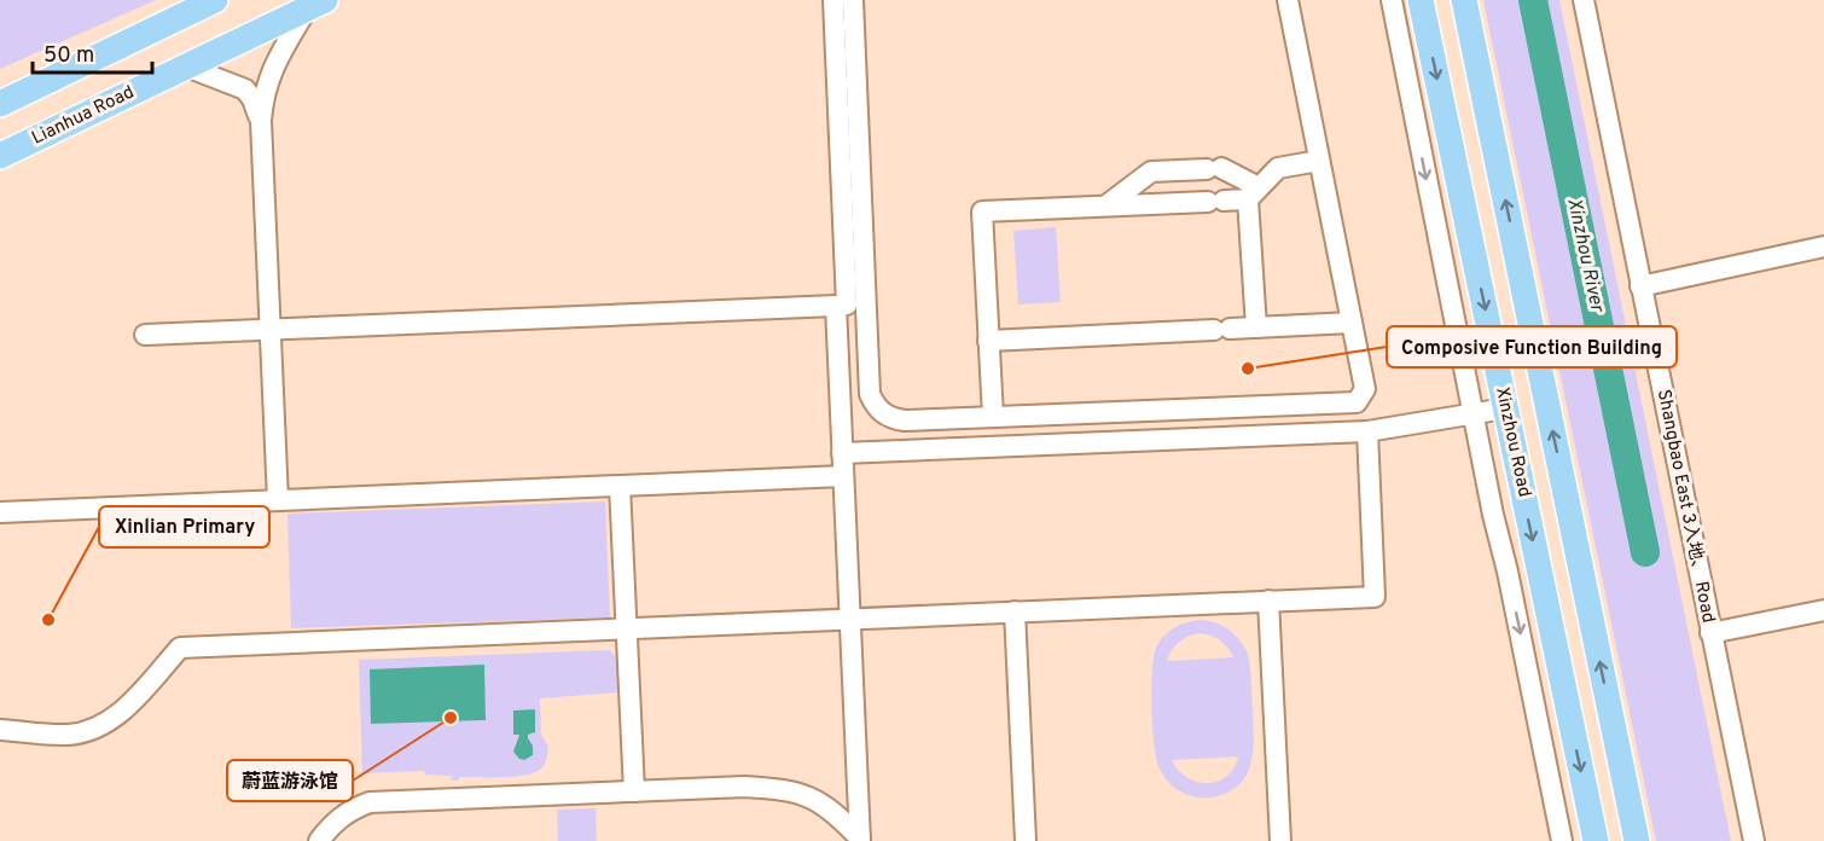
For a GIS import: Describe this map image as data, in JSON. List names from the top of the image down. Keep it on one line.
{"streets":{"main road":["Lianhua Road","Xinzhou Road"],"street":["Shangbao East 3入地、 Road"]},"water":["Xinzhou River"],"places":["Composive Function Building","Xinlian Primary","蔚蓝游泳馆"],"scale_bar":"50 m"}
